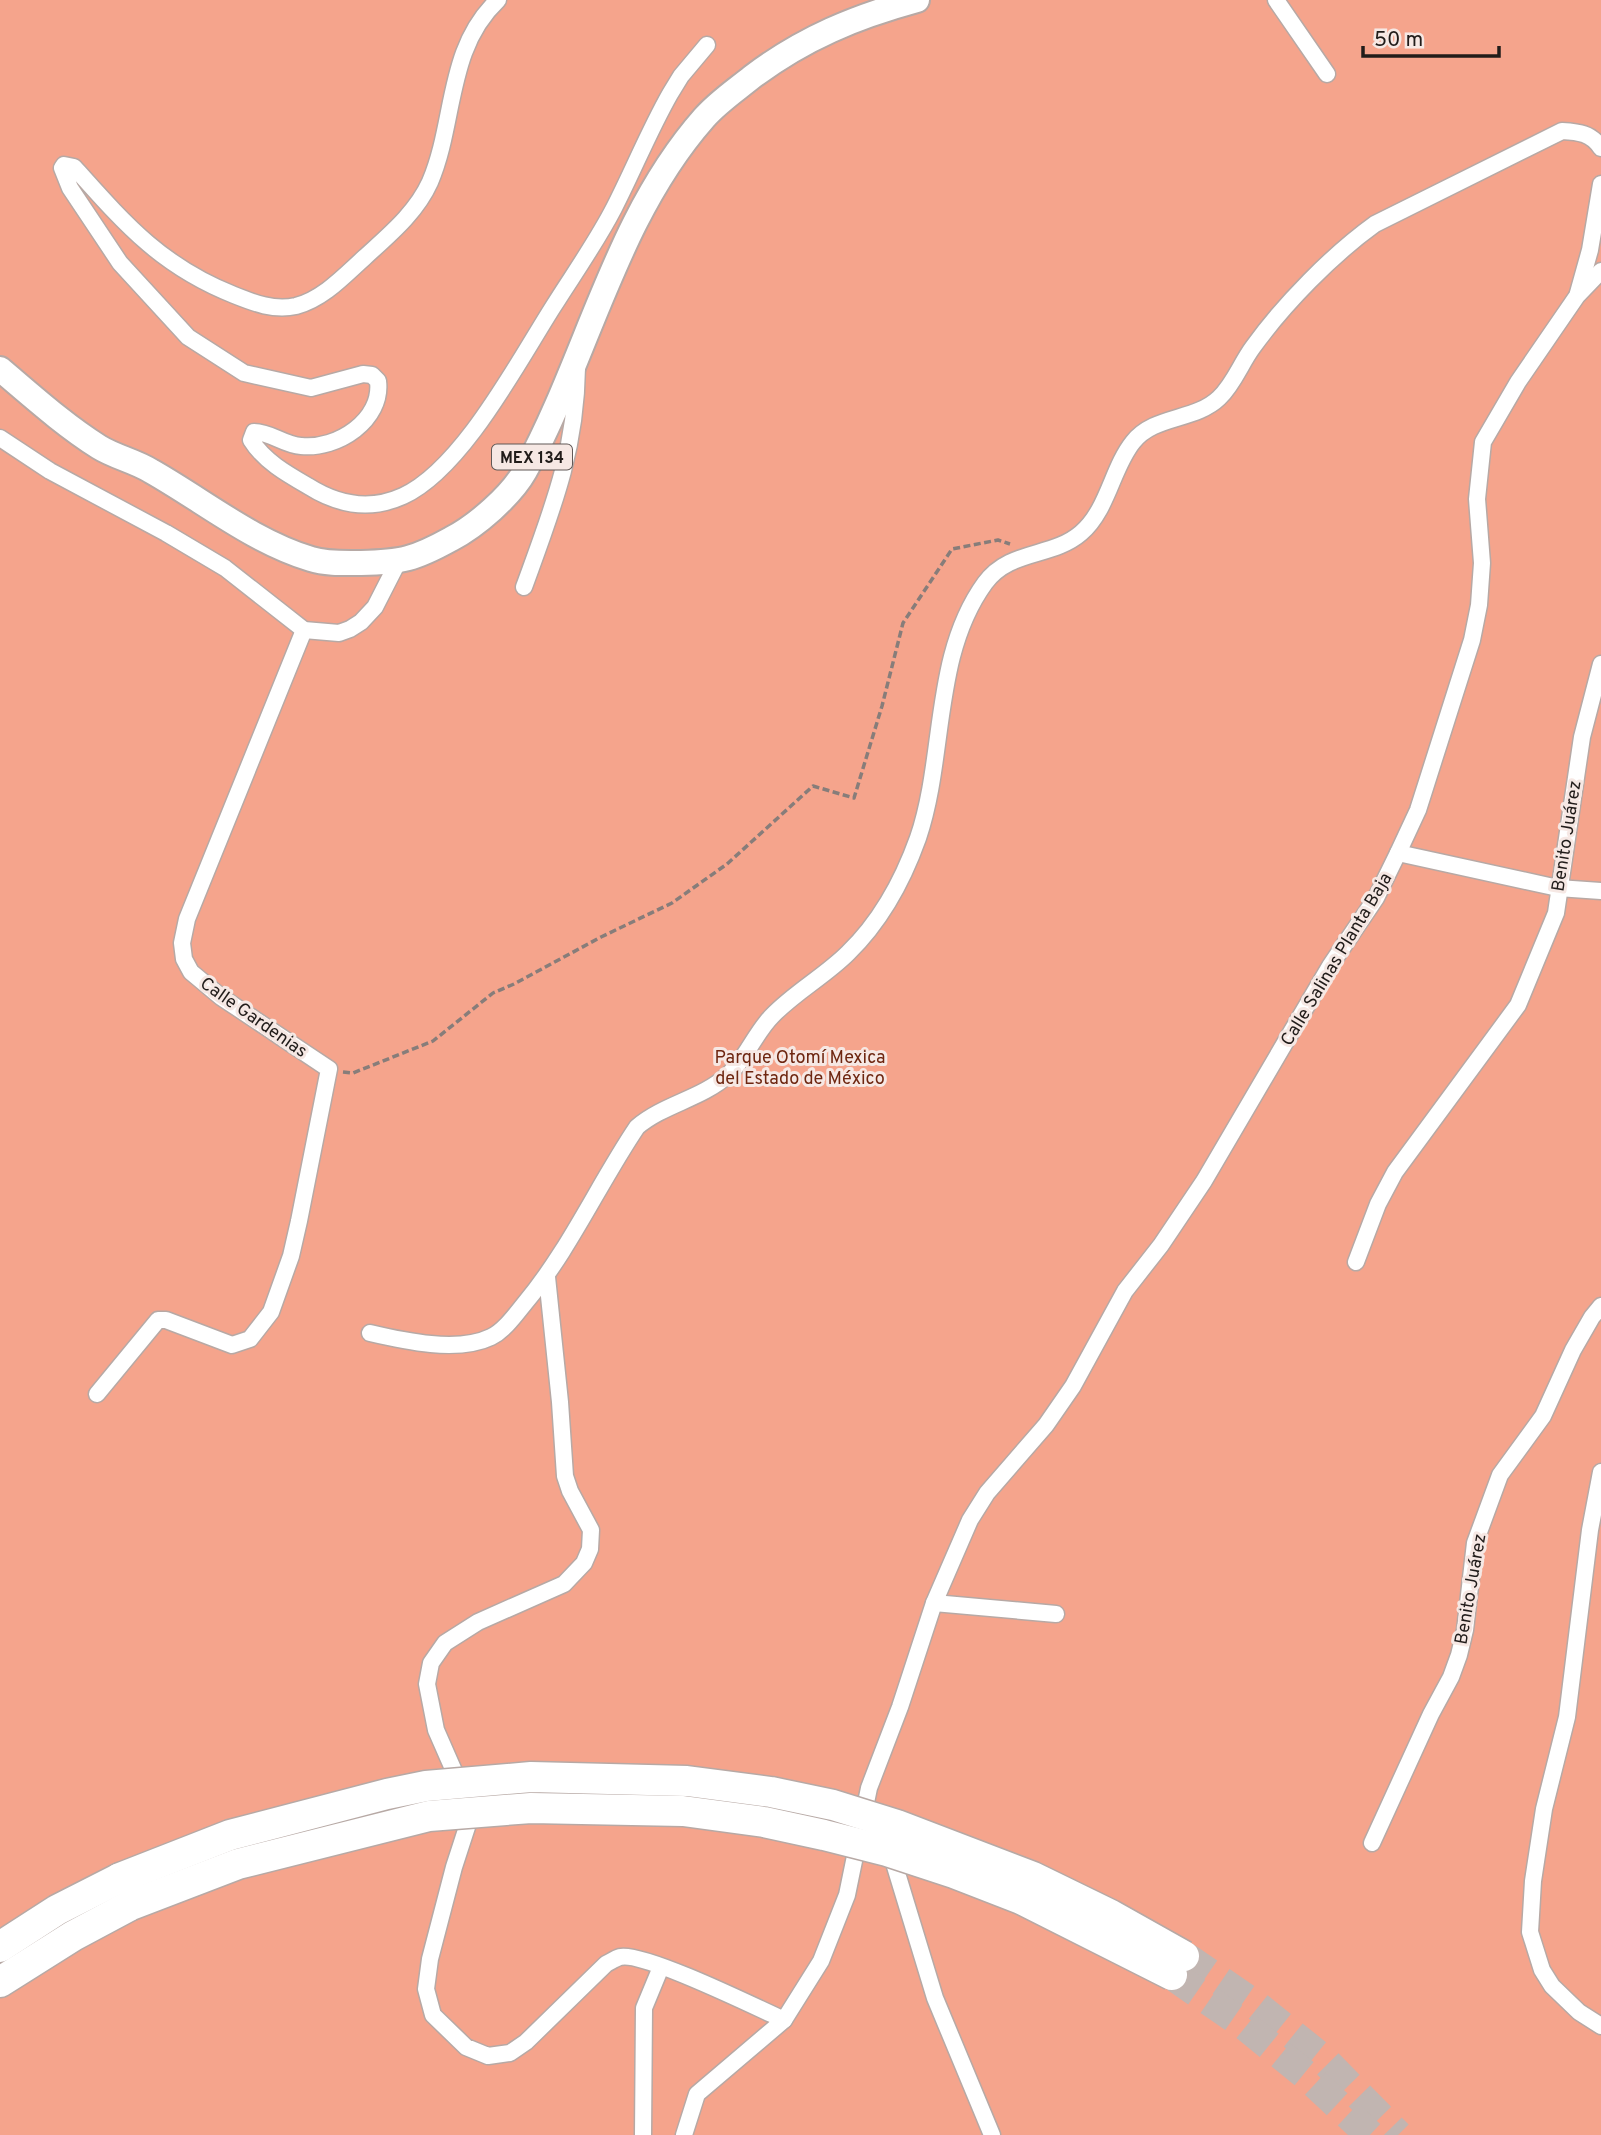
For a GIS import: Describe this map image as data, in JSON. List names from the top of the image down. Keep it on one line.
{"streets":{"main road":["MEX 134"],"street":["Benito Juárez","Calle Salinas Planta Baja","Calle Gardenias"]},"parks":["Parque Otomí Mexica del Estado de México"],"scale_bar":"50 m"}
